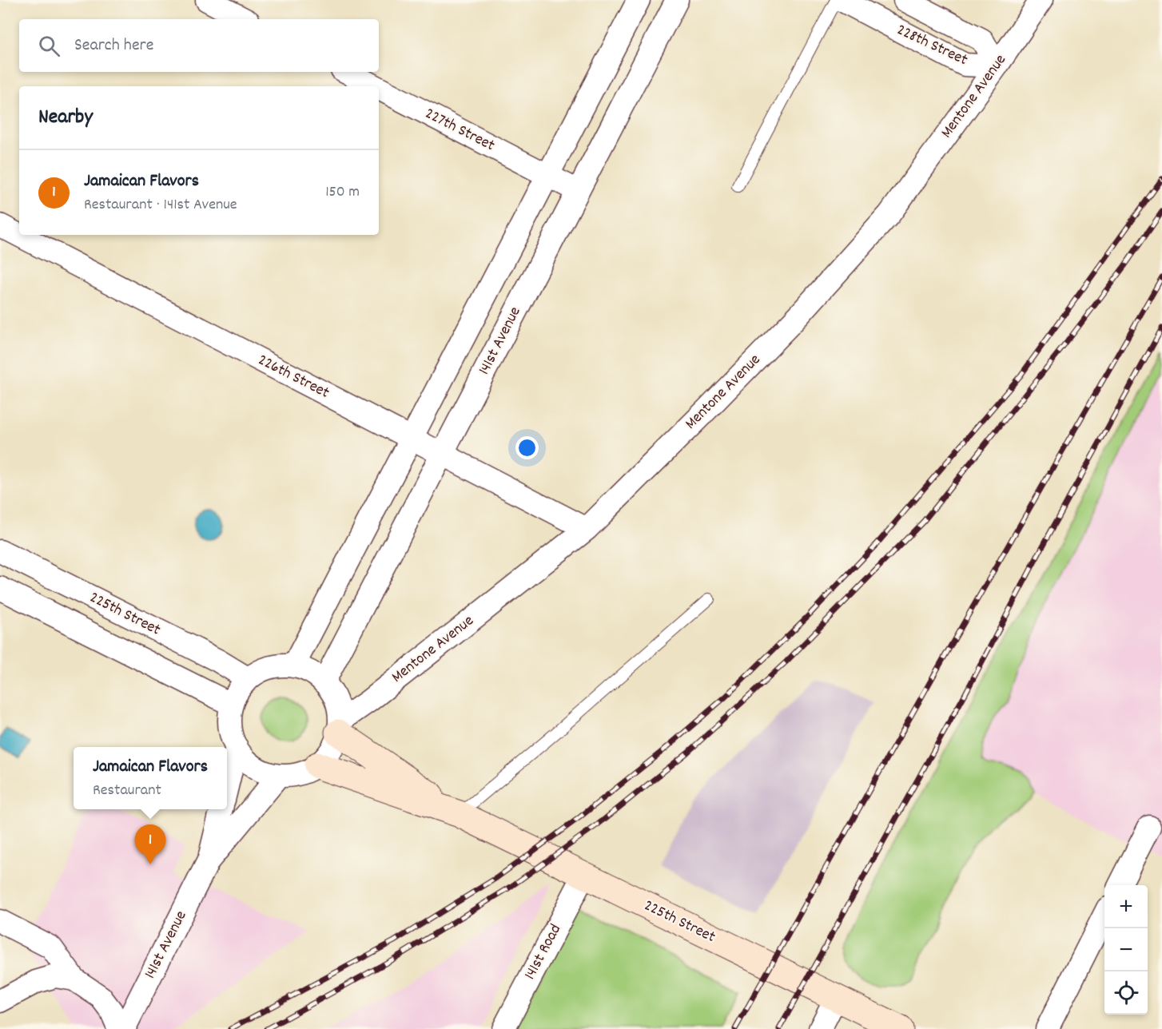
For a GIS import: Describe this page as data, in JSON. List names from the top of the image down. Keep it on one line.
{"streets":{"street":["228th Street","Mentone Avenue","227th Street","141st Avenue","226th Street","225th Street","141st Road"]},"crossings":[["228th Street","Mentone Avenue"],["Mentone Avenue","141st Avenue"],["Mentone Avenue","226th Street"],["Mentone Avenue","225th Street"],["227th Street","141st Avenue"],["141st Avenue","226th Street"],["141st Avenue","225th Street"],["225th Street","141st Road"]],"page":{"search":"Search here","heading":"Nearby","list":[{"mark":"1","name":"Jamaican Flavors","note":"Restaurant · 141st Avenue","value":"150 m"}],"popup":["Jamaican Flavors","Restaurant"],"pins":"1","map_buttons":["+","−"]}}
